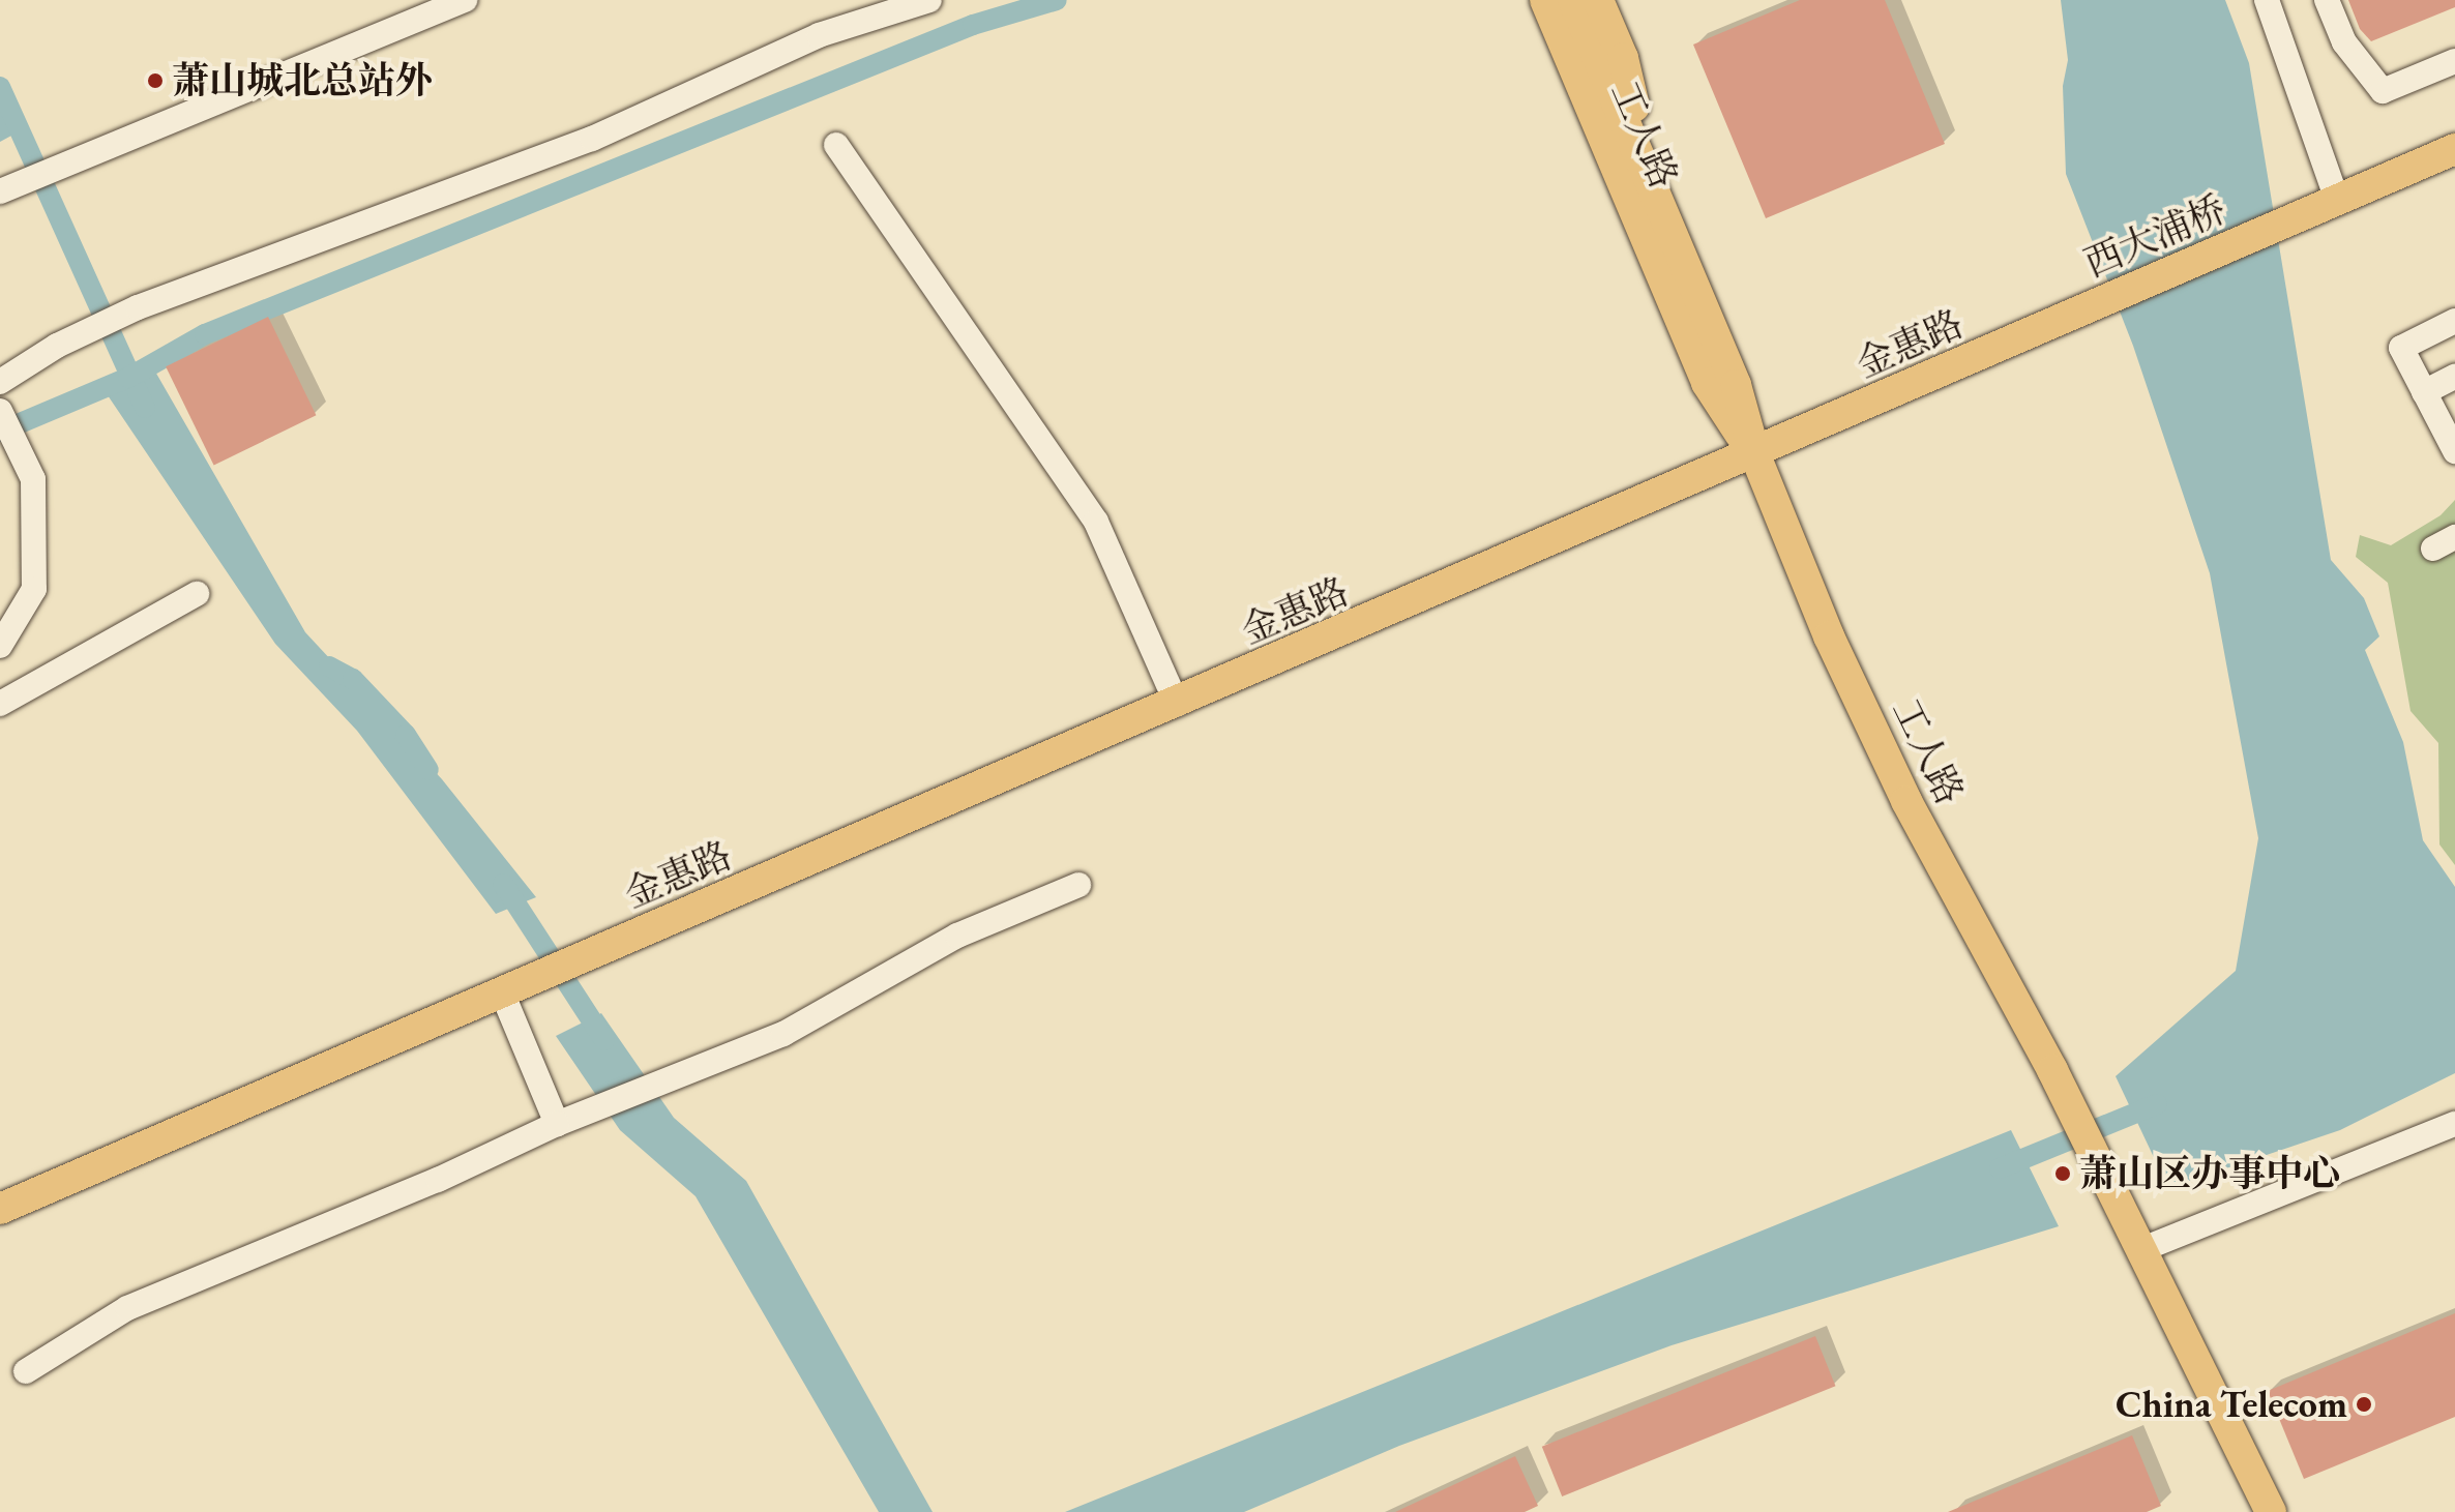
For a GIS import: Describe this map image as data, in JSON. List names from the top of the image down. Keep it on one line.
{"streets":{"main road":["工人路","西大浦桥","金惠路"]},"crossings":[["工人路","金惠路"],["西大浦桥","金惠路"]],"places":["萧山城北总站外","萧山区办事中心","China Telecom"]}
